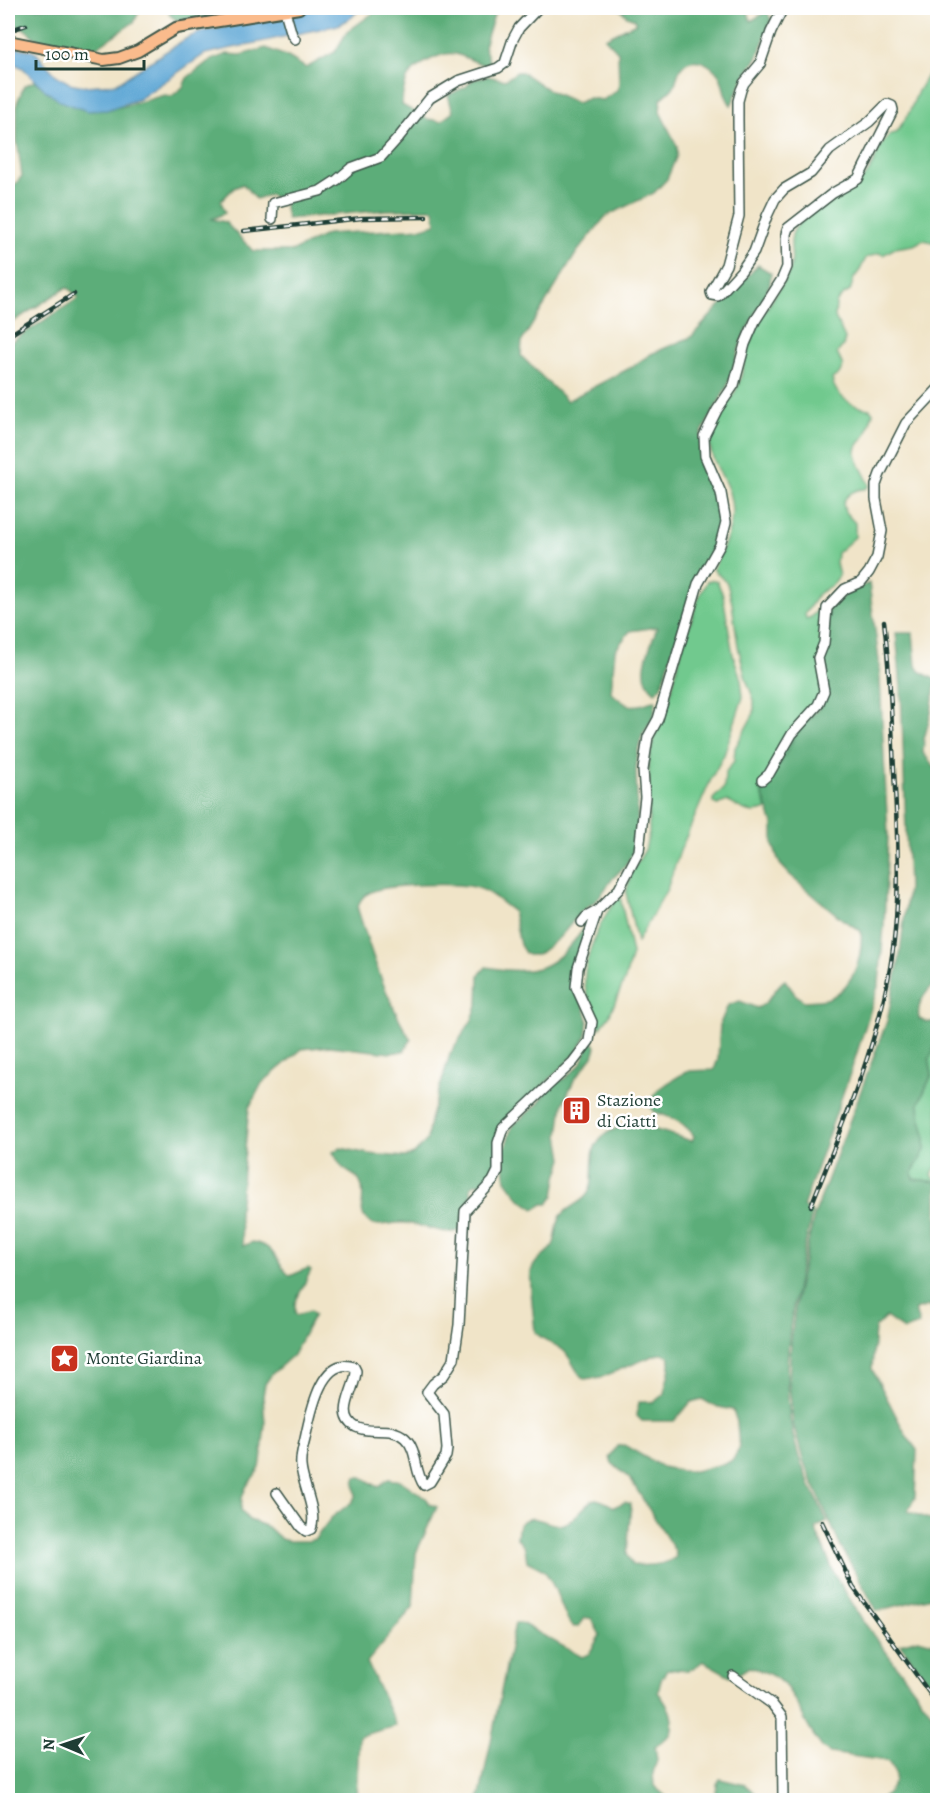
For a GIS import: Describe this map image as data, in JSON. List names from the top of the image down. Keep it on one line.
{"places":{"building":["Stazione di Ciatti"],"place":["Monte Giardina"]},"scale_bar":"100 m","north":"left"}
